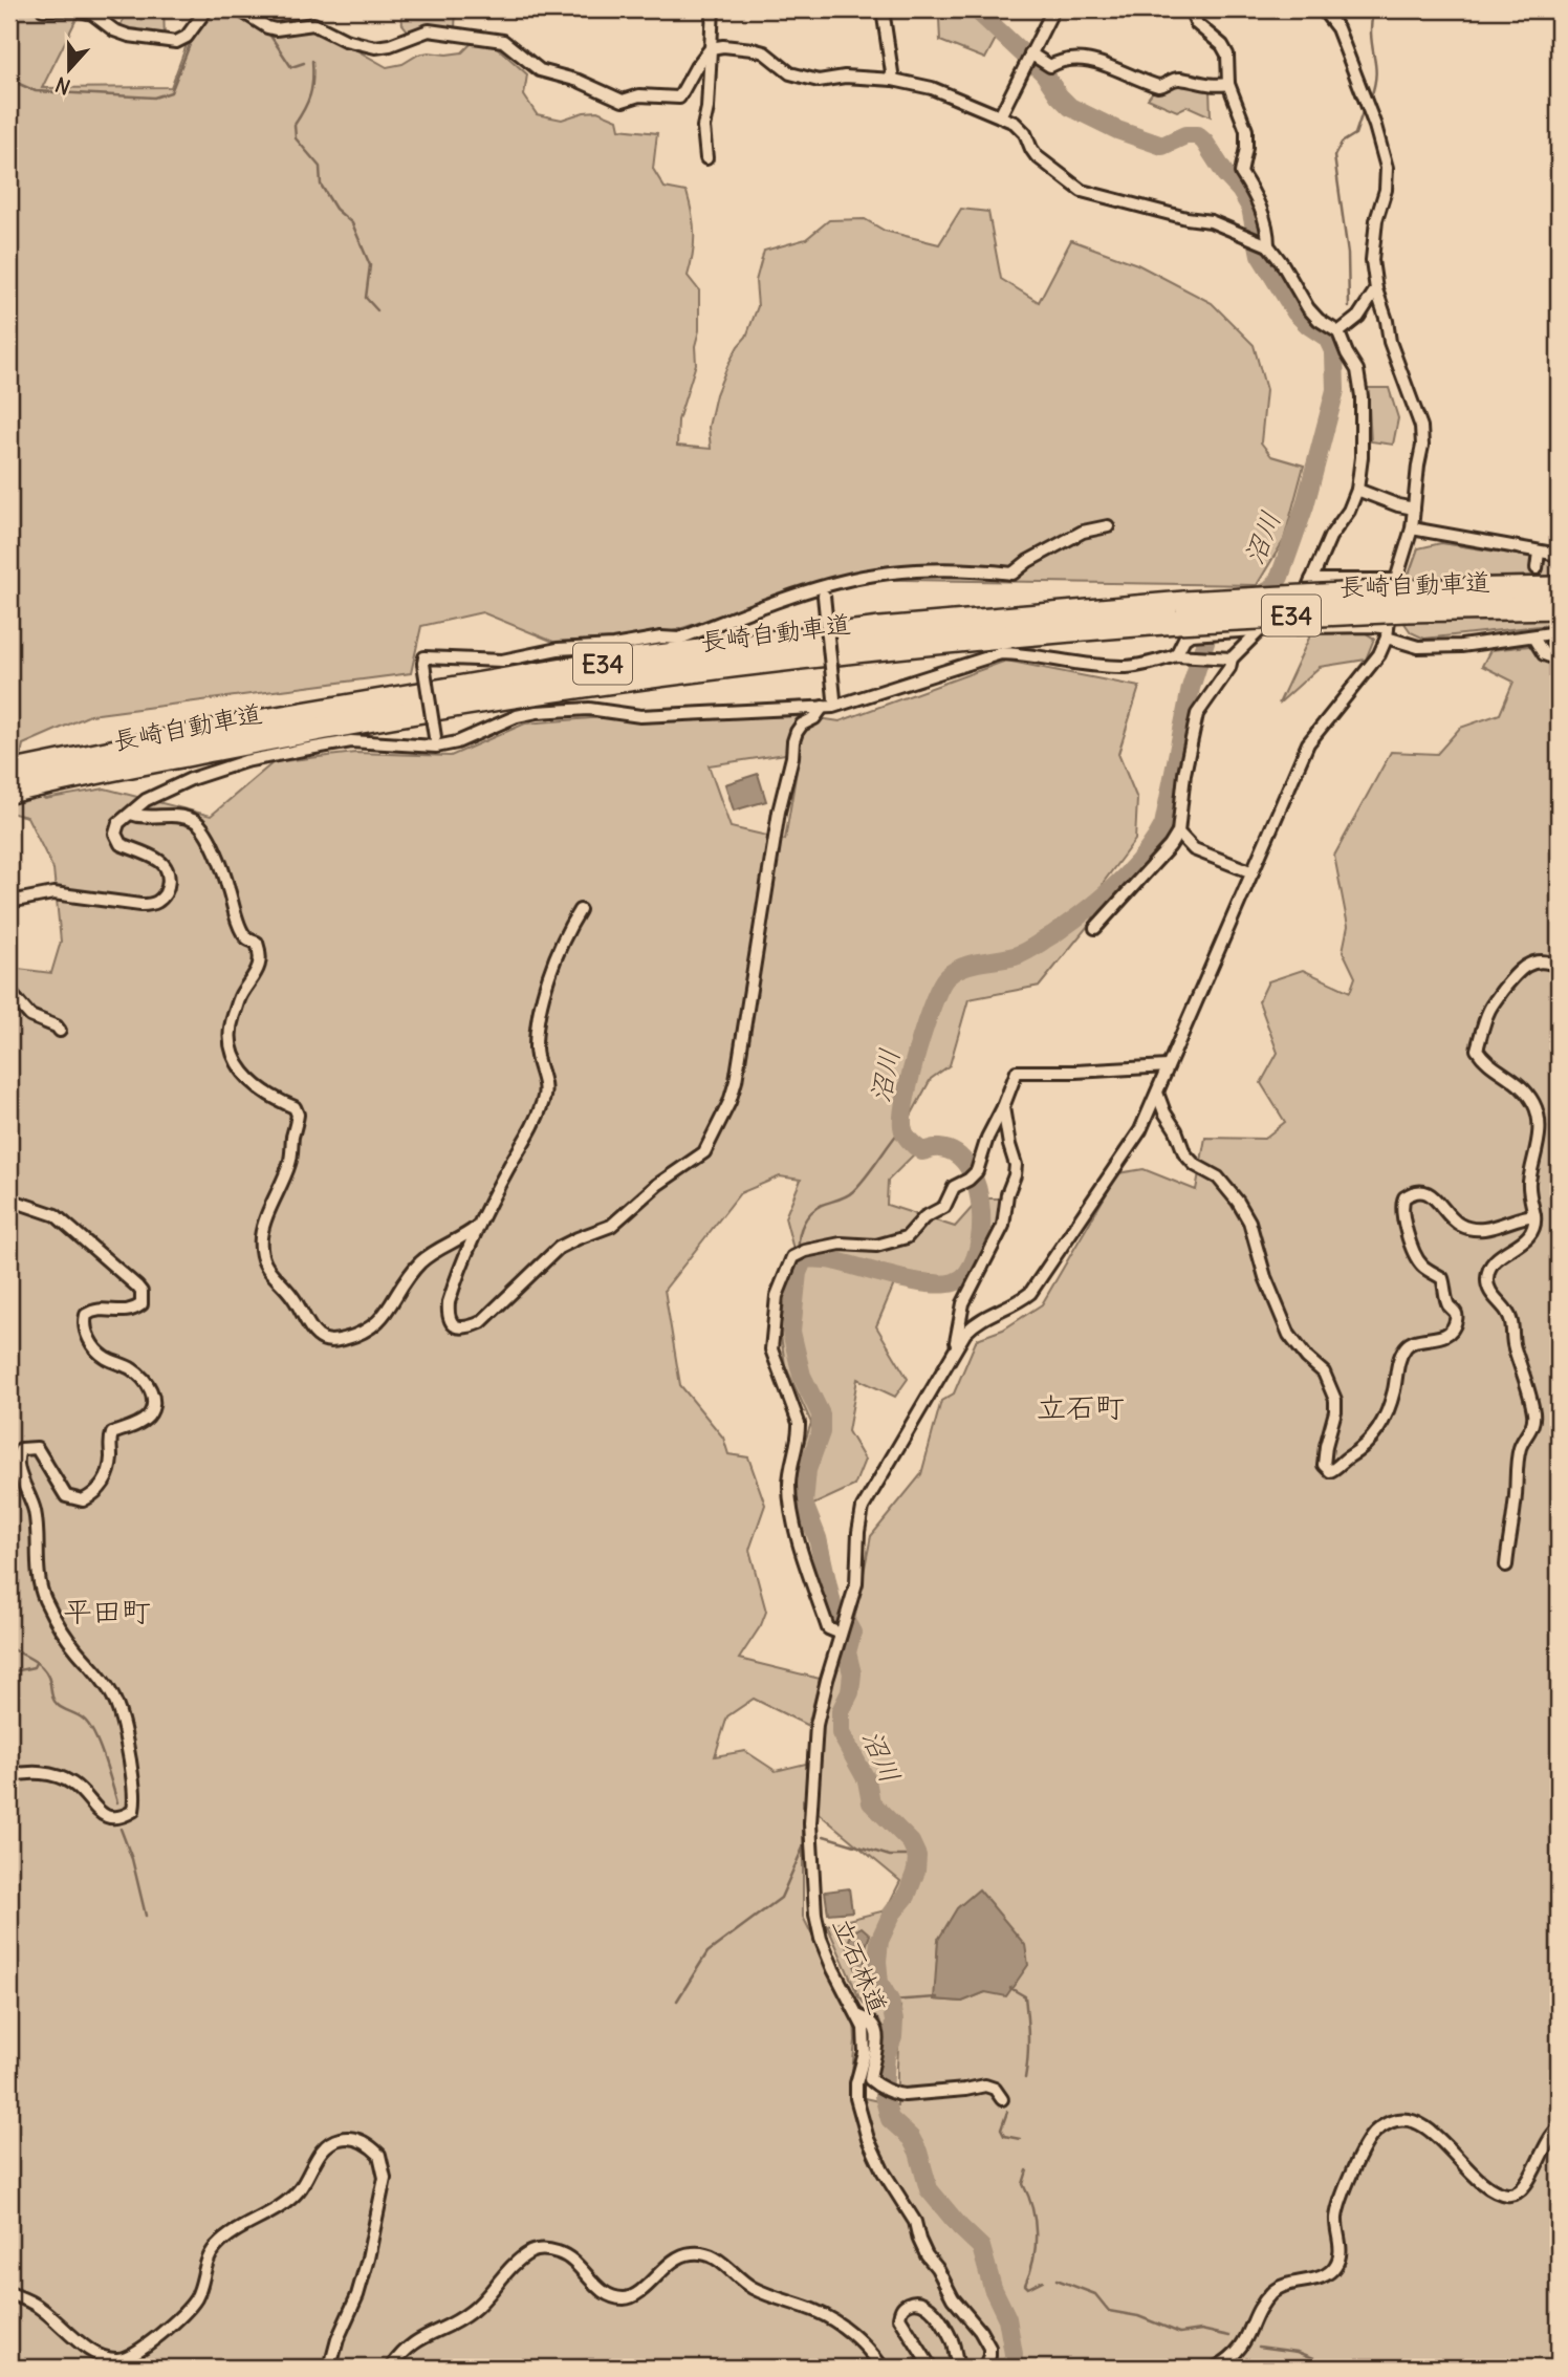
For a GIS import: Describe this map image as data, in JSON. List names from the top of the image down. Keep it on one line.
{"streets":{"highway":["長崎自動車道","E34"],"street":["立石林道"]},"districts":["立石町","平田町"],"water":["沼川"],"north":"bottom"}
